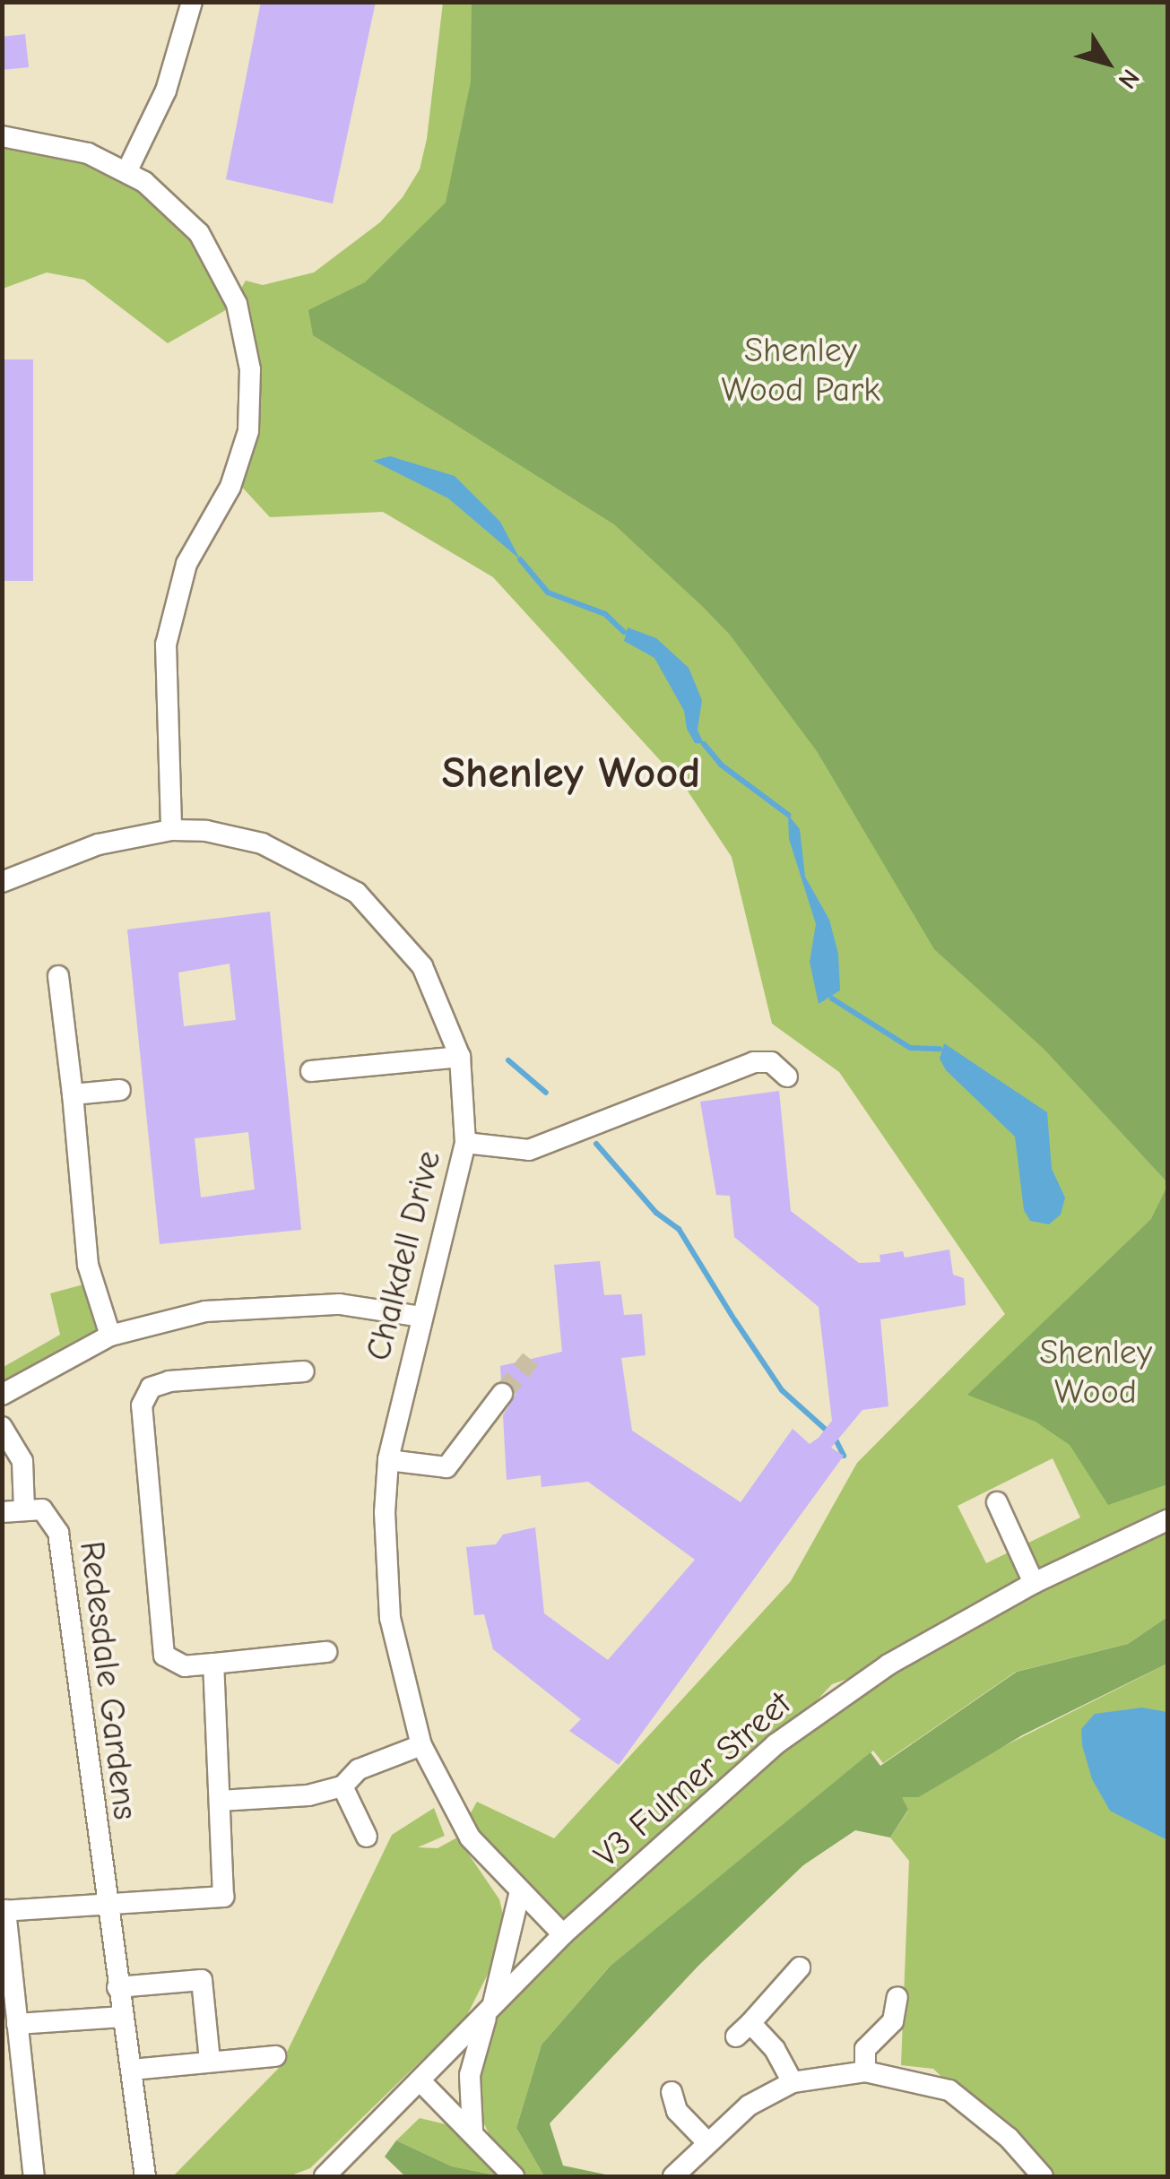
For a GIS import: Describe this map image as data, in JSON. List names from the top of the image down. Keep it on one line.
{"streets":{"street":["Chalkdell Drive","Redesdale Gardens","V3 Fulmer Street"]},"crossings":[["Chalkdell Drive","V3 Fulmer Street"]],"districts":["Shenley Wood"],"parks":["Shenley Wood Park","Shenley Wood"],"north":"bottom right"}
